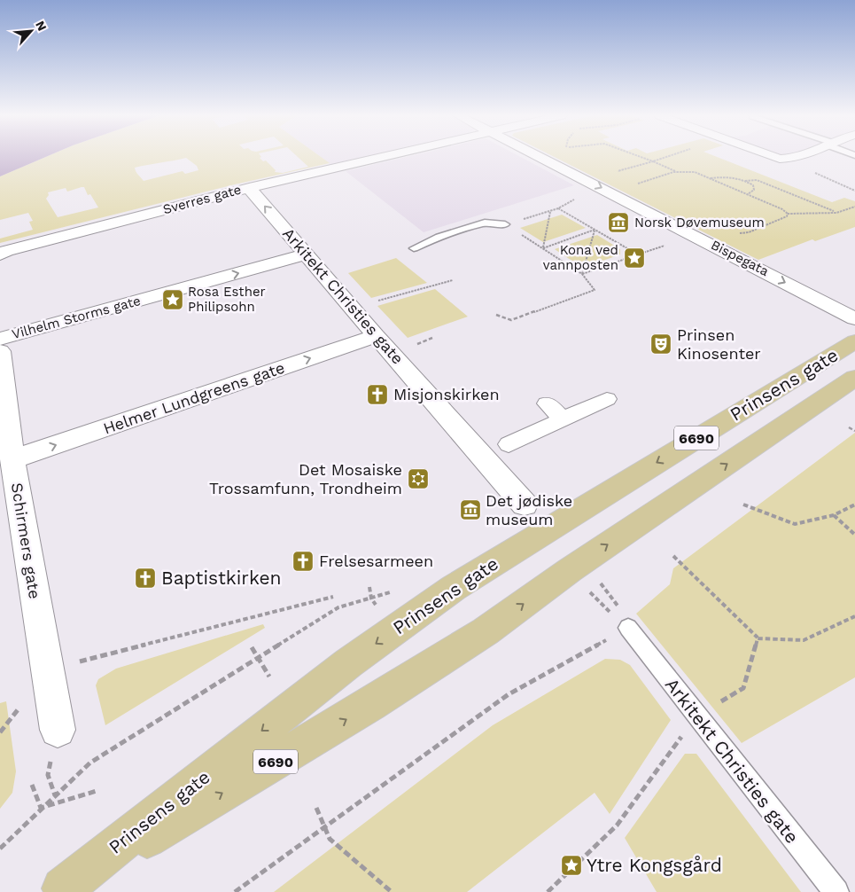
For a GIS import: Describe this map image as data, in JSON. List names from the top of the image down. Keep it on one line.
{"streets":{"main road":["Prinsens gate","6690"],"street":["Sverres gate","Bispegata","Arkitekt Christies gate","Vilhelm Storms gate","Helmer Lundgreens gate","Schirmers gate"]},"crossings":[["Sverres gate","Arkitekt Christies gate"],["Arkitekt Christies gate","Vilhelm Storms gate"],["Arkitekt Christies gate","Helmer Lundgreens gate"],["Helmer Lundgreens gate","Schirmers gate"]],"one_way":["Bispegata","Vilhelm Storms gate","Helmer Lundgreens gate"],"places":{"museum":["Norsk Døvemuseum","Det jødiske museum"],"place":["Kona ved vannposten","Rosa Esther Philipsohn","Ytre Kongsgård"],"theatre":["Prinsen Kinosenter"],"church":["Misjonskirken","Frelsesarmeen","Baptistkirken"],"synagogue":["Det Mosaiske Trossamfunn, Trondheim"]},"north":"top right"}
